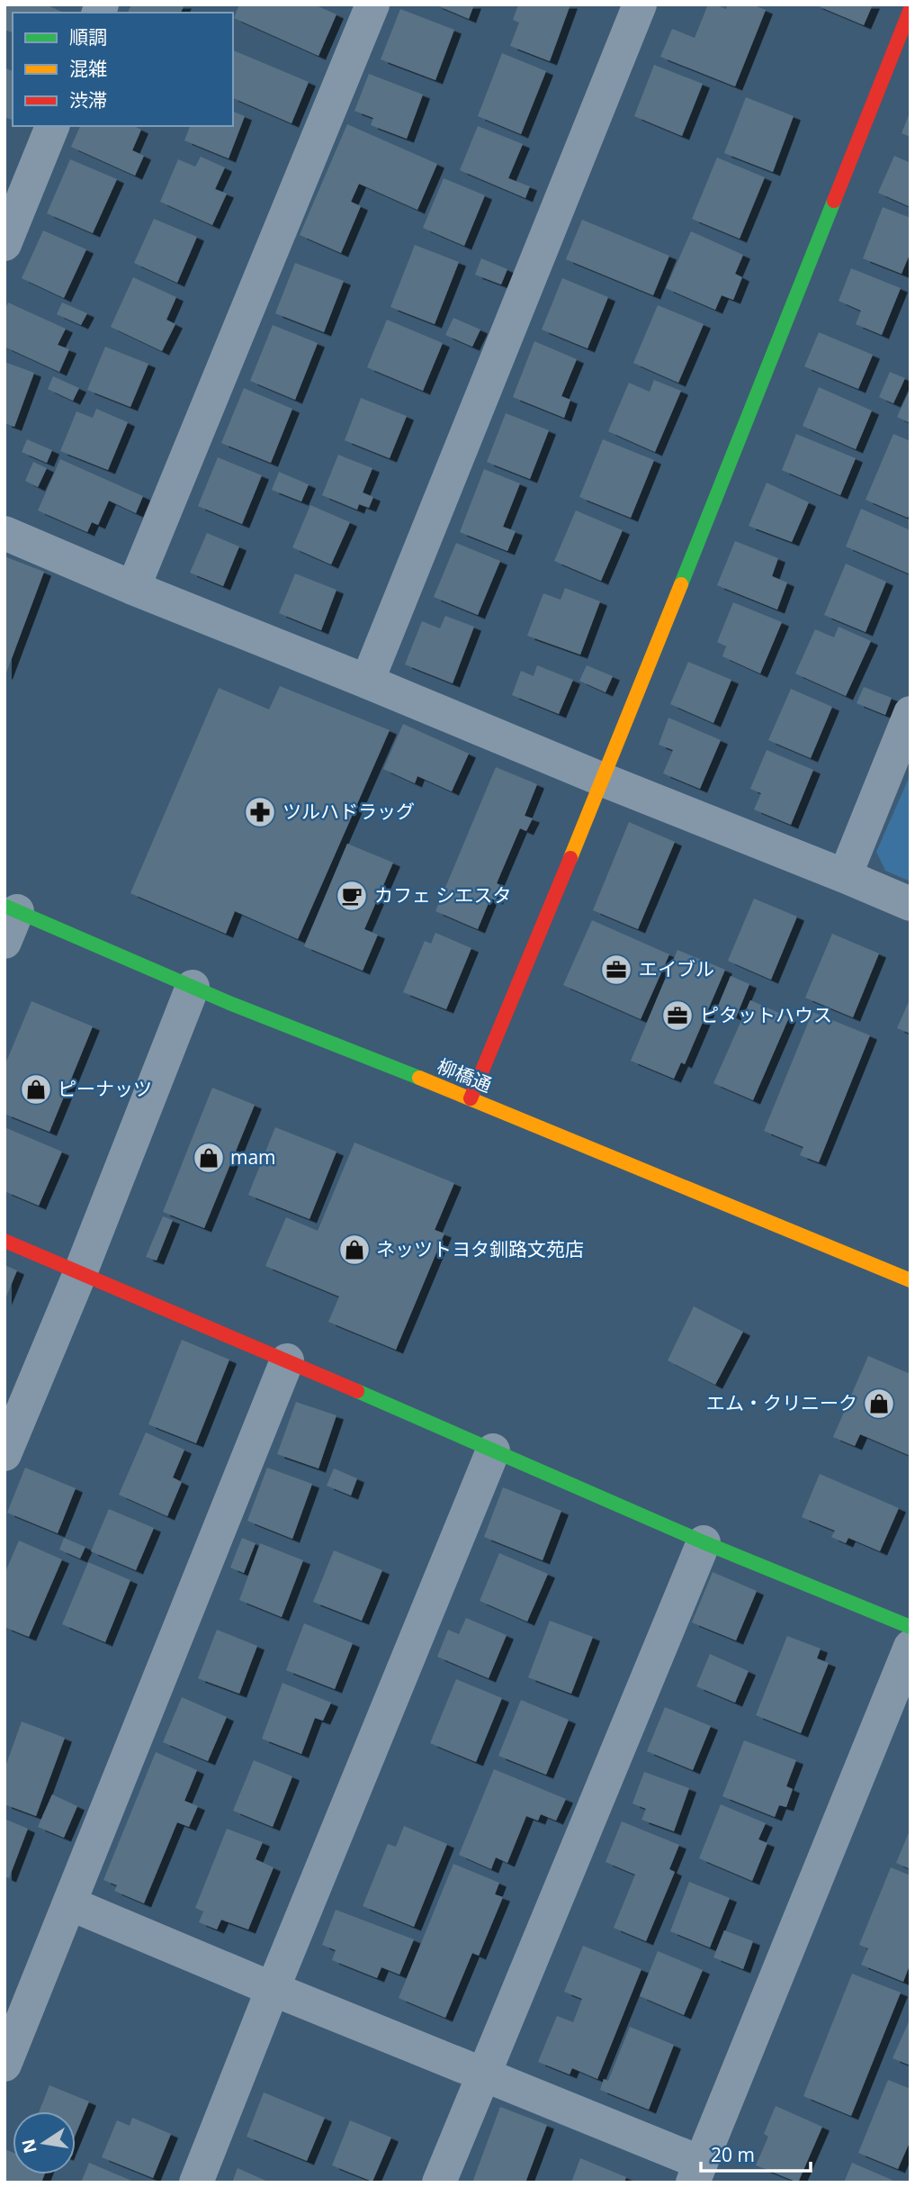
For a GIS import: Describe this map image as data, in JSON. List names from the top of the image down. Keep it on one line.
{"streets":{"street":["柳橋通"]},"places":{"pharmacy":["ツルハドラッグ"],"cafe":["カフェ シエスタ"],"office":["エイブル","ピタットハウス"],"shop":["ピーナッツ","mam","ネッツトヨタ釧路文苑店","エム・クリニーク"]},"legend":["順調","混雑","渋滞"],"scale_bar":"20 m","north":"left"}
